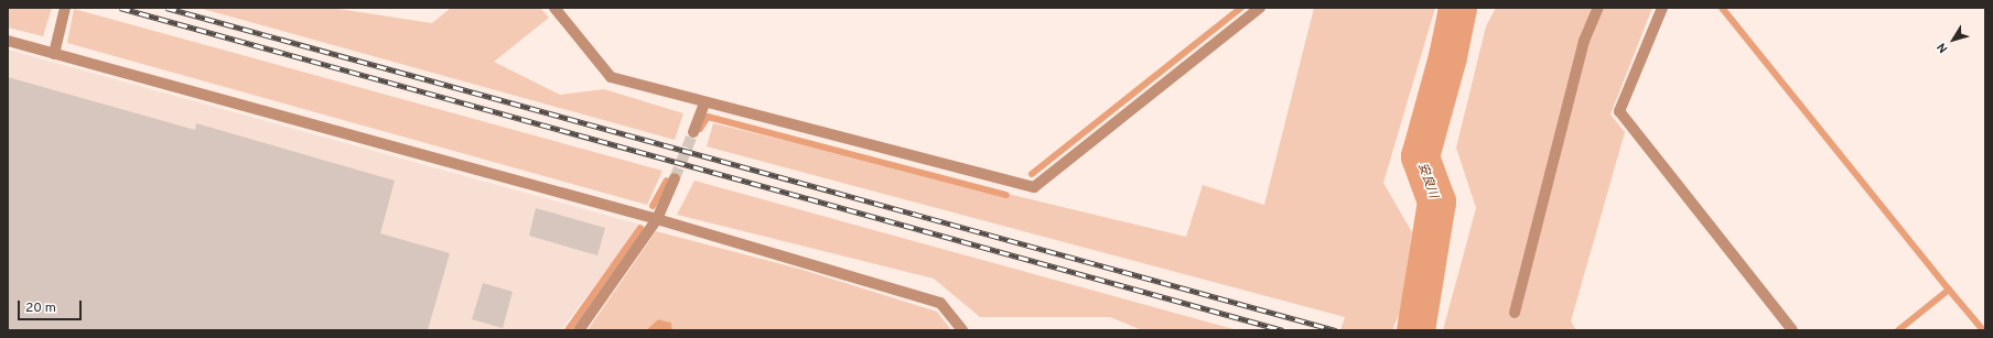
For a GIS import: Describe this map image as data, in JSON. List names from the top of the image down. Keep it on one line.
{"water":["安良川"],"scale_bar":"20 m","north":"bottom left"}
